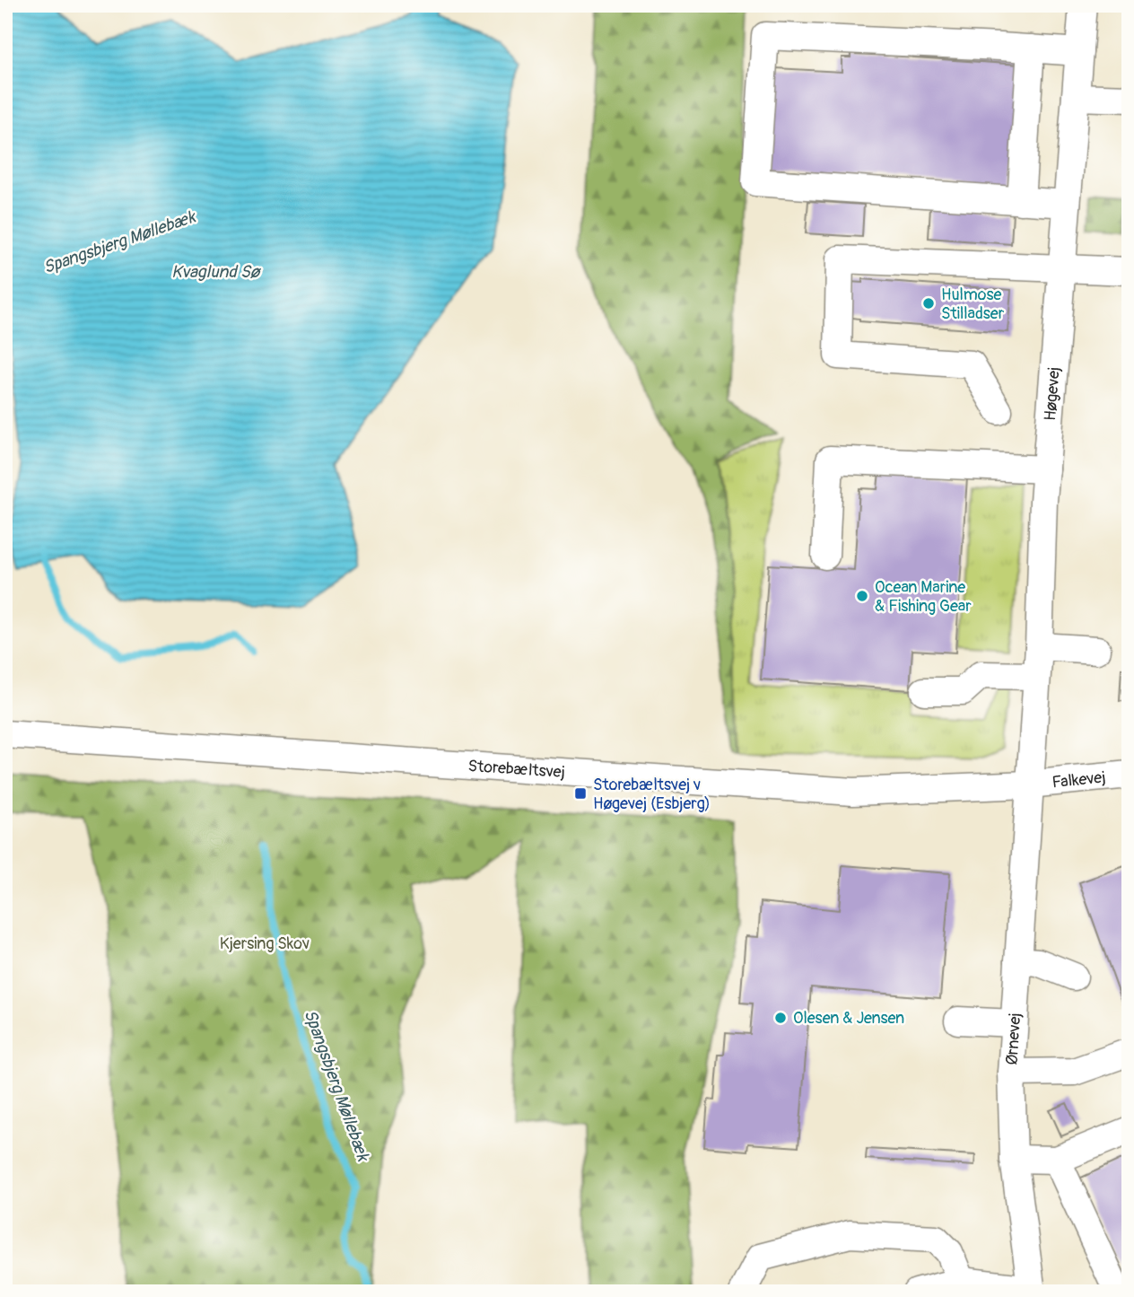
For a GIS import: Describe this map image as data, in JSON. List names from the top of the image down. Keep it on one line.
{"streets":{"street":["Høgevej","Storebæltsvej","Falkevej","Ørnevej"]},"crossings":[["Høgevej","Storebæltsvej"],["Høgevej","Falkevej"],["Høgevej","Ørnevej"],["Storebæltsvej","Falkevej"],["Storebæltsvej","Ørnevej"],["Falkevej","Ørnevej"]],"water":["Spangsbjerg Møllebæk","Kvaglund Sø"],"parks":["Kjersing Skov"],"places":{"other":["Hulmose Stilladser","Ocean Marine & Fishing Gear","Olesen & Jensen"],"transit":["Storebæltsvej v Høgevej (Esbjerg)"]}}
